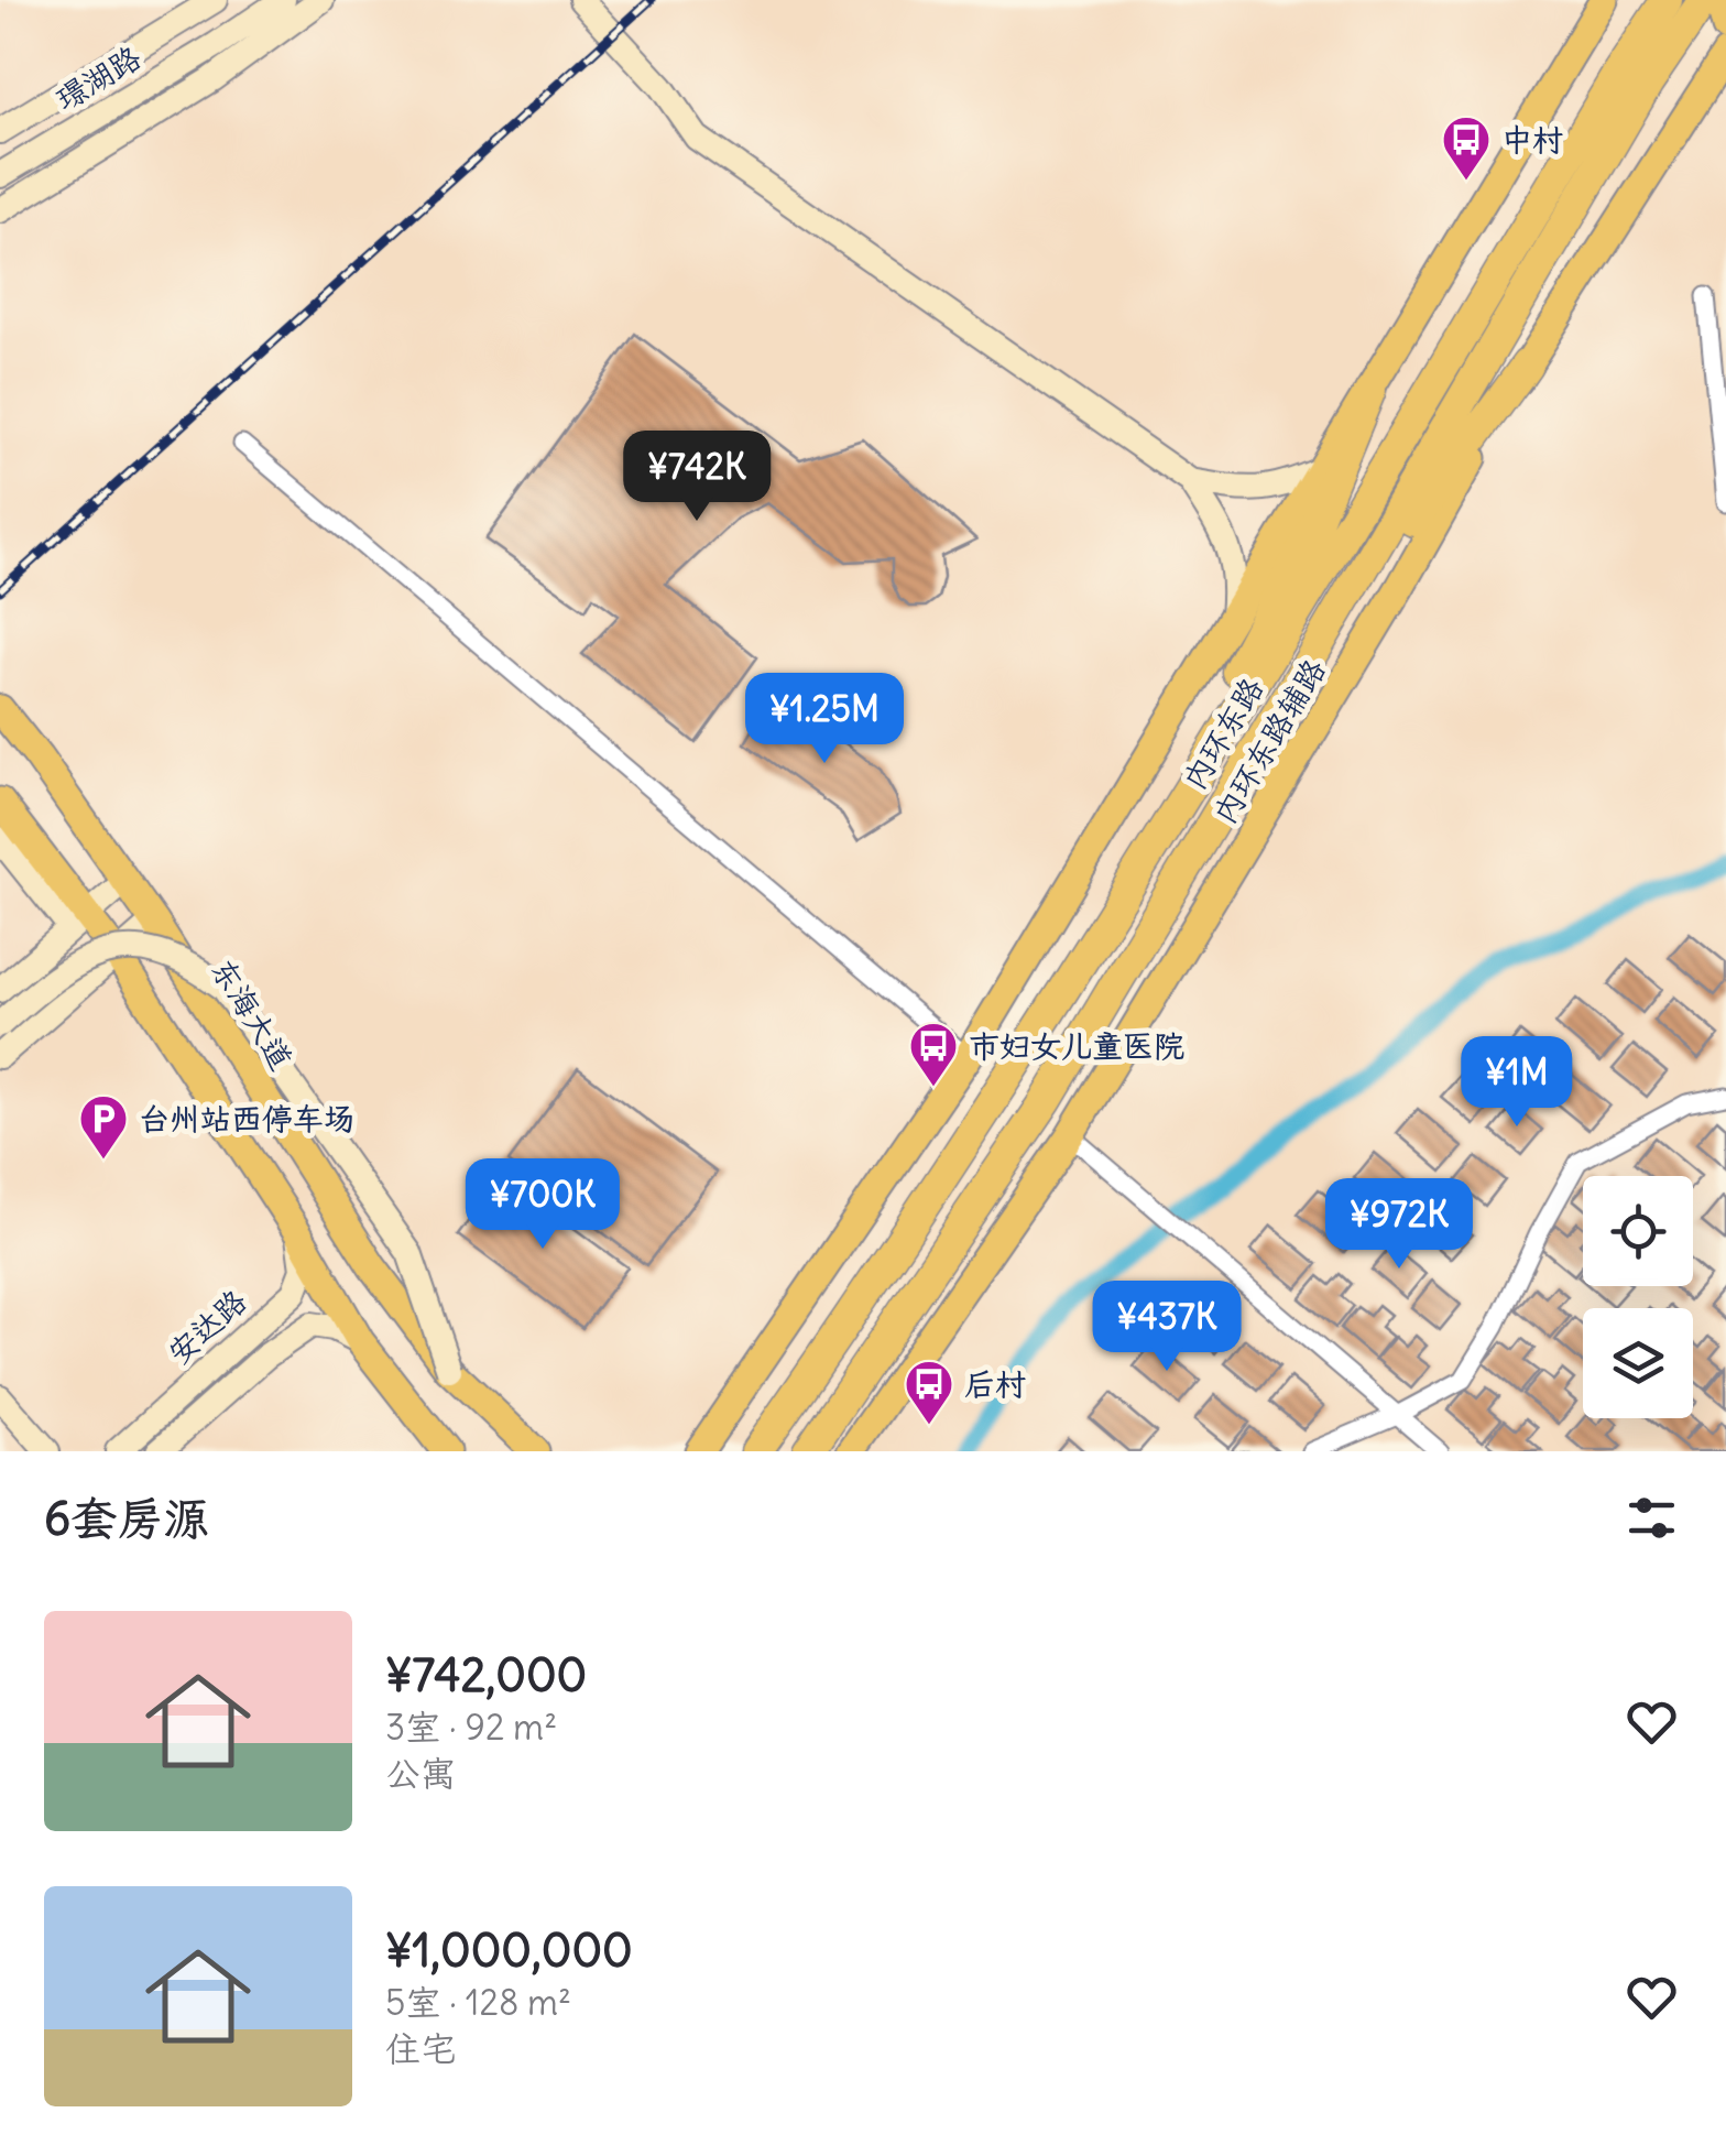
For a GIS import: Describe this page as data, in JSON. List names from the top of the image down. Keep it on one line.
{"streets":{"highway":["内环东路"],"main road":["内环东路辅路","东海大道"],"street":["璟湖路","安达路"]},"places":{"bus stop":["中村","市妇女儿童医院","后村"],"parking":["台州站西停车场"]},"page":{"price":["¥742K","¥1.25M","¥1M","¥700K","¥972K","¥437K"],"heading":"6套房源","list":[{"name":"¥742,000","note":"3室 · 92 m² · 公寓"},{"name":"¥1,000,000","note":"5室 · 128 m² · 住宅"}]}}
